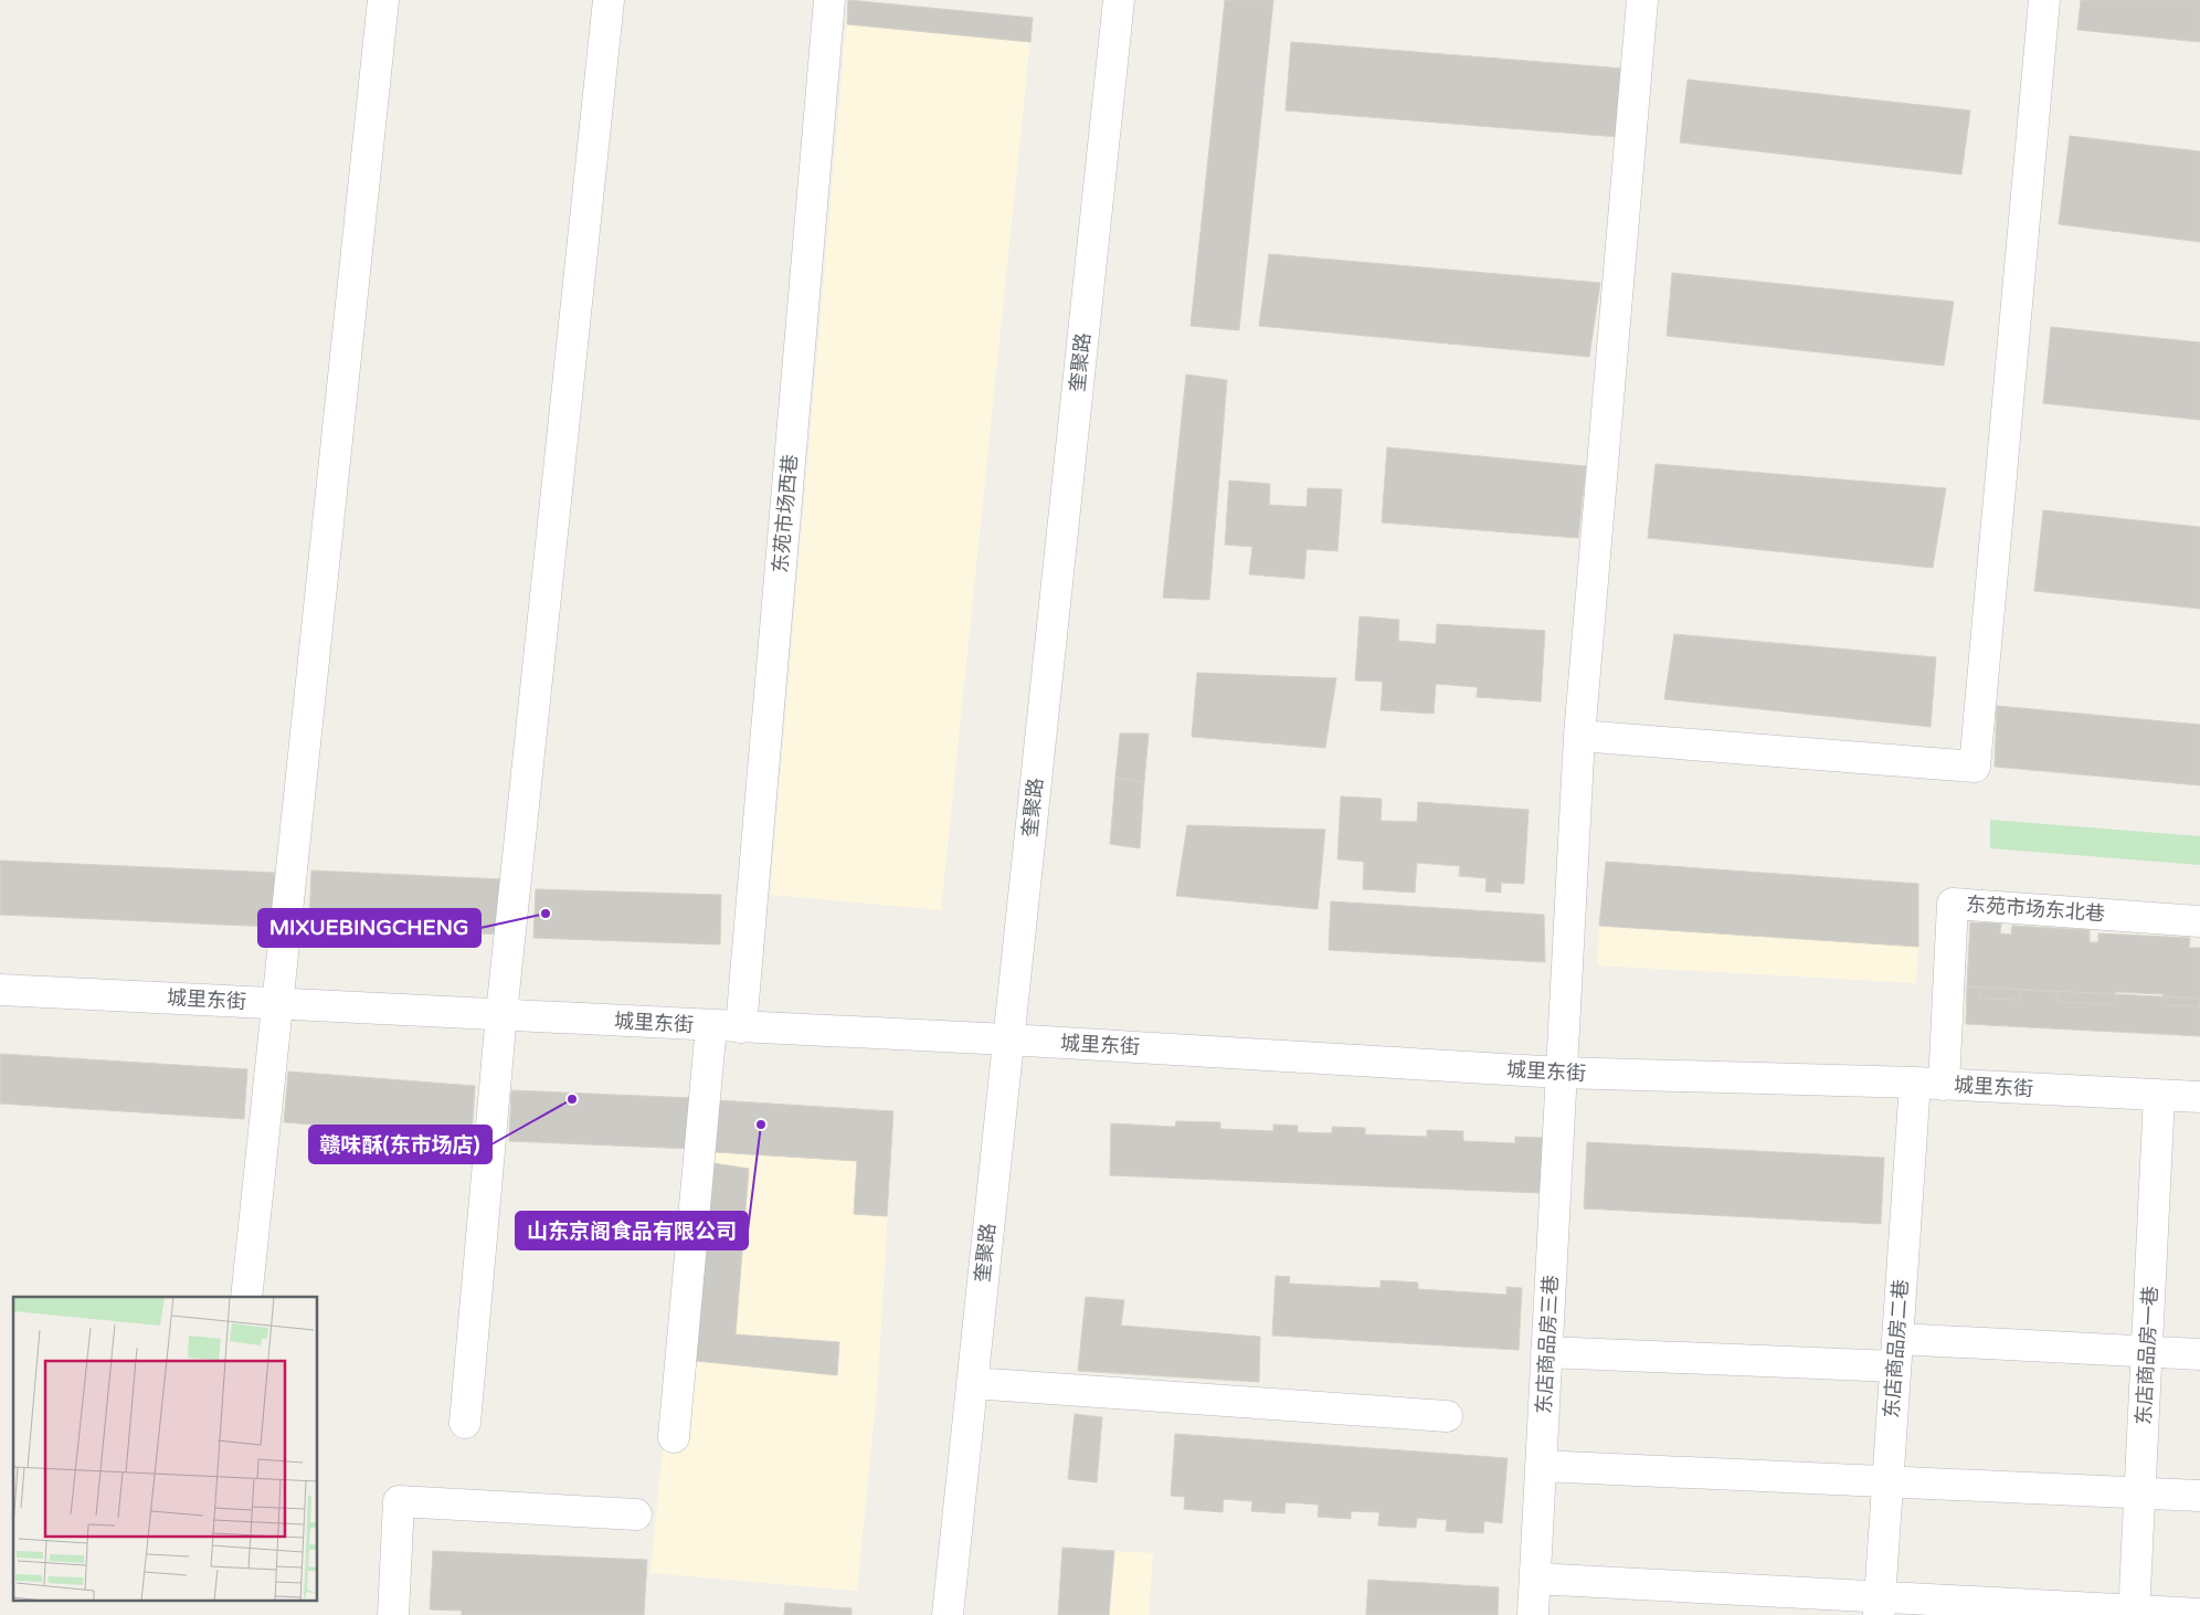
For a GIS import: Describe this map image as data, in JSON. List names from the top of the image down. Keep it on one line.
{"streets":{"street":["奎聚路","东苑市场西巷","东苑市场东北巷","城里东街","东店商品房三巷","东店商品房二巷","东店商品房一巷"]},"crossings":[["奎聚路","城里东街"],["东苑市场西巷","城里东街"],["东苑市场东北巷","城里东街"],["东苑市场东北巷","东店商品房二巷"],["城里东街","东店商品房三巷"],["城里东街","东店商品房二巷"],["城里东街","东店商品房一巷"]],"places":["MIXUEBINGCHENG","赣味酥(东市场店)","山东京阁食品有限公司"]}
